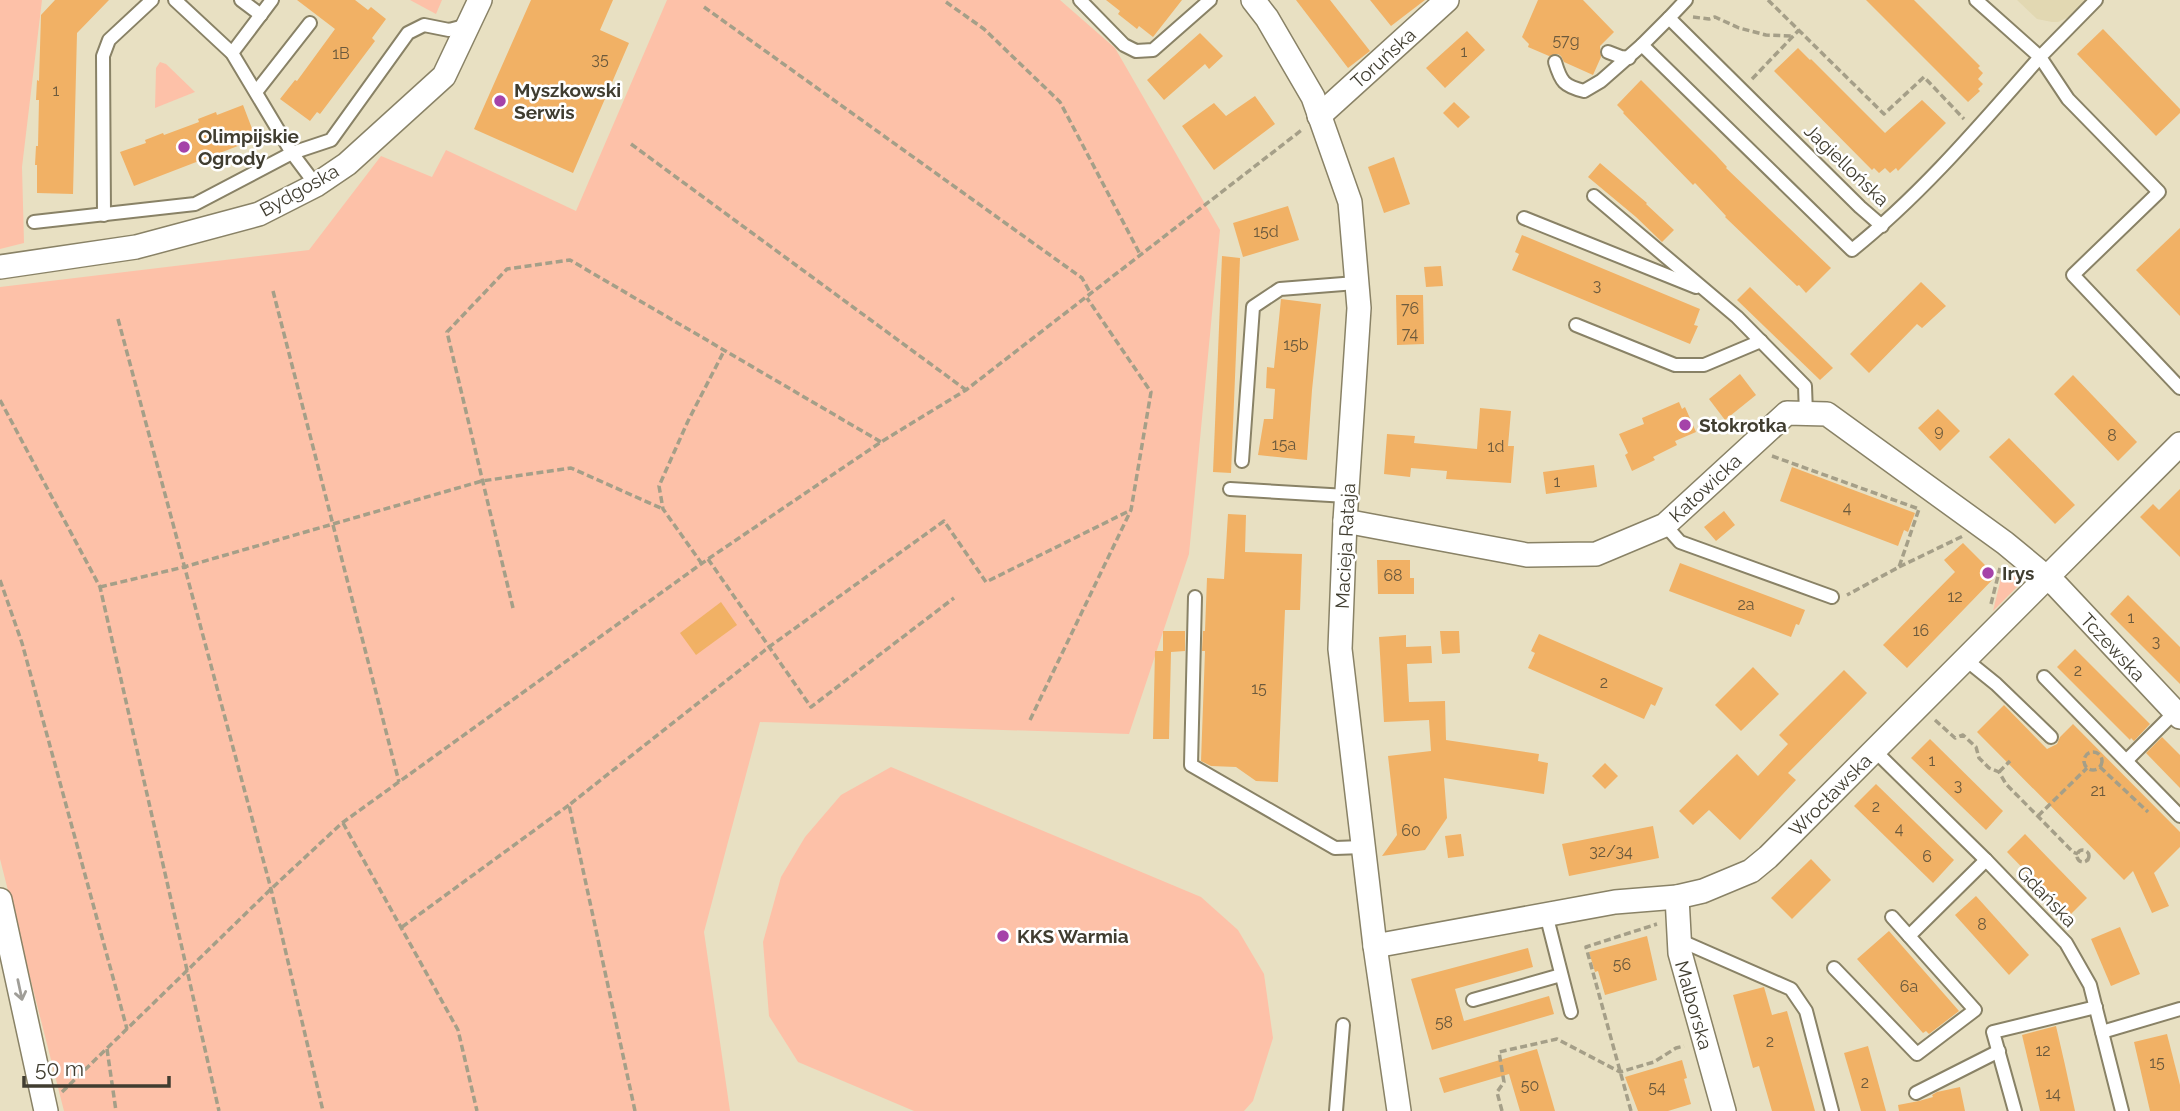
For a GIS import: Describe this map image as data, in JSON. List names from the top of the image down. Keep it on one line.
{"streets":{"street":["Toruńska","Bydgoska","Katowicka","Macieja Rataja","Tczewska","Wrocławska","Malborska"],"lane":["Jagiellońska","Gdańska"]},"crossings":[["Toruńska","Macieja Rataja"],["Katowicka","Macieja Rataja"],["Macieja Rataja","Wrocławska"],["Tczewska","Wrocławska"],["Wrocławska","Gdańska"],["Wrocławska","Malborska"]],"places":["Myszkowski Serwis","Olimpijskie Ogrody","Stokrotka","Irys","KKS Warmia"],"house_numbers":["57g","1","1B","35","1","15d","3","76","74","15b","9","8","15a","1d","1","4","68","12","2a","1","16","3","2","2","15","1","3","21","2","4","60","32/34","6","8","56","6a","58","2","12","15","2","50","54","14"],"scale_bar":"50 m"}
